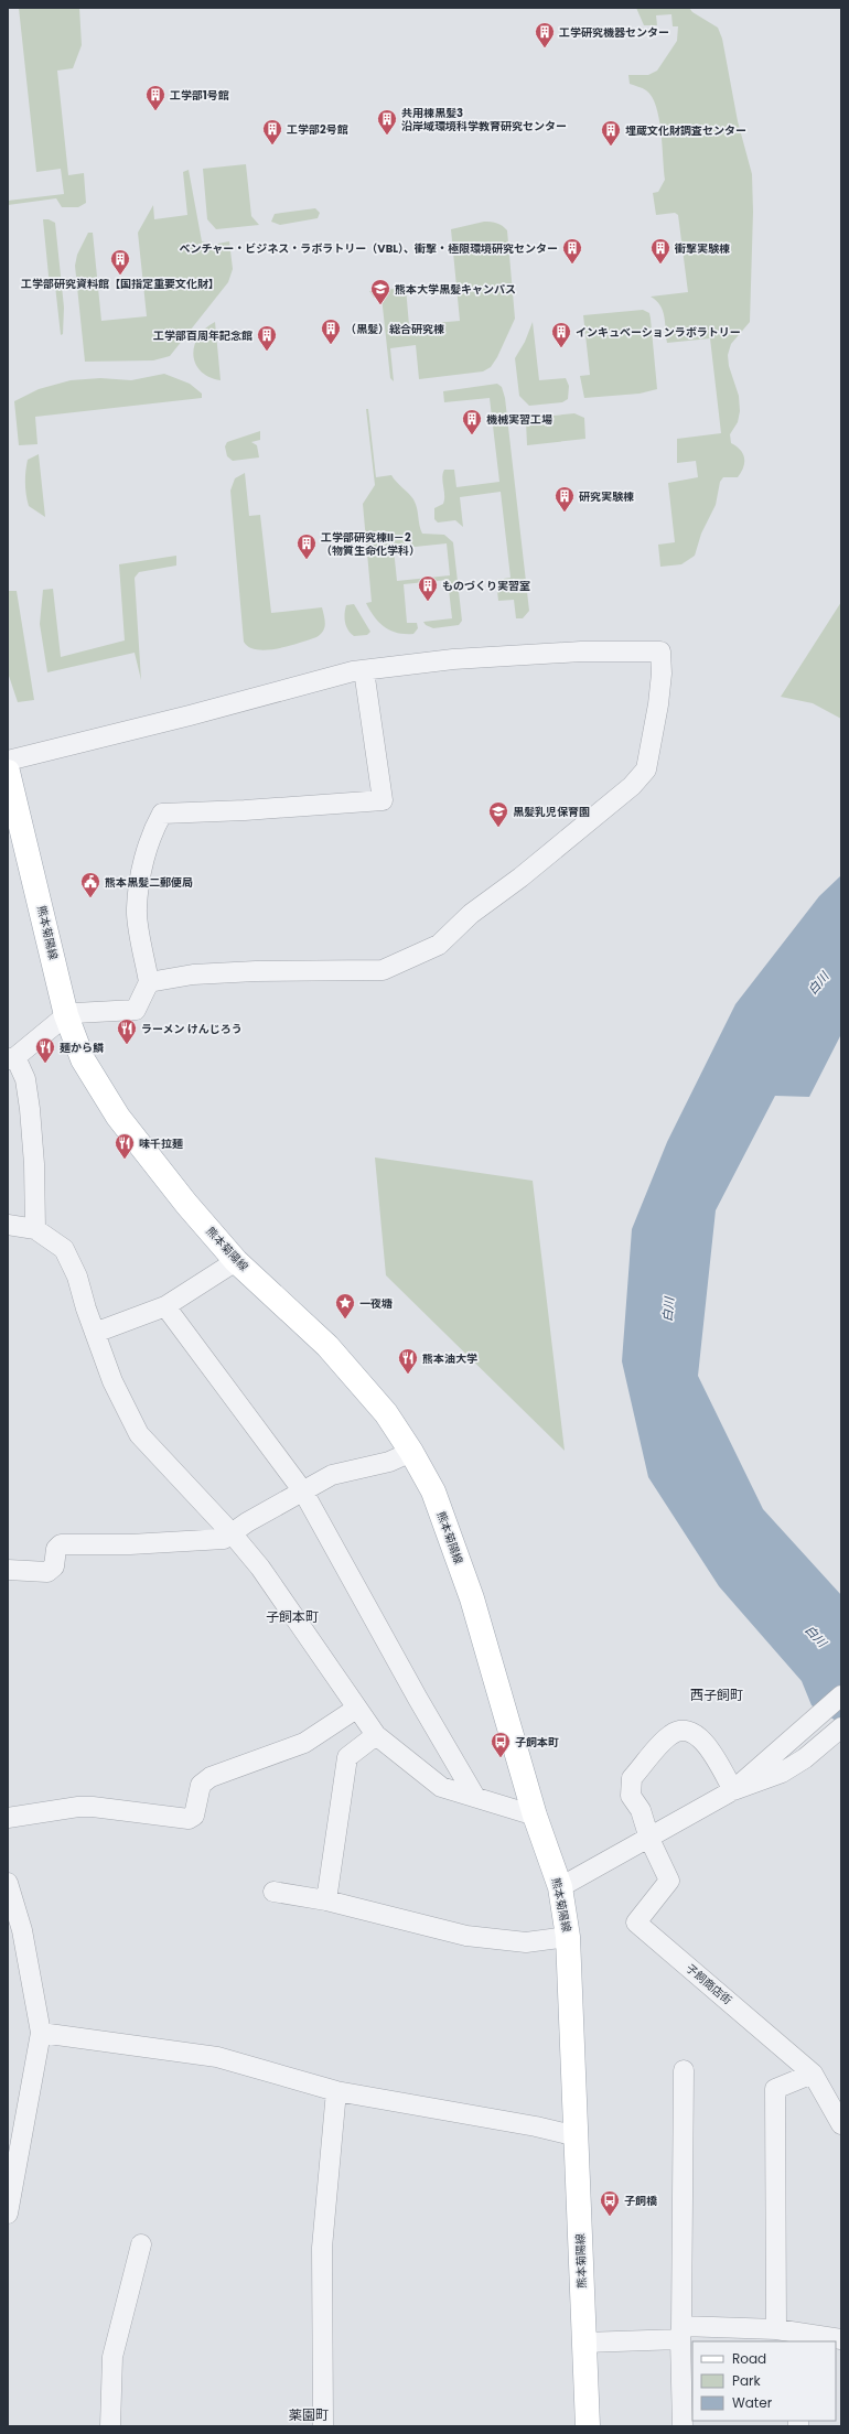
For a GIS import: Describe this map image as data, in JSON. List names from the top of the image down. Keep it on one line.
{"streets":{"main road":["熊本菊陽線"],"street":["子飼商店街"]},"districts":["子飼本町","西子飼町","薬園町"],"water":["白川"],"places":{"building":["工学研究機器センター","工学部1号館","共用棟黒髪3 沿岸域環境科学教育研究センター","工学部2号館","埋蔵文化財調査センター","ベンチャー・ビジネス・ラボラトリー（VBL）、衝撃・極限環境研究センター","衝撃実験棟","工学部研究資料館【国指定重要文化財】","（黒髪）総合研究棟","インキュベーションラボラトリー","工学部百周年記念館","機械実習工場","研究実験棟","工学部研究棟II－2 （物質生命化学科）","ものづくり実習室"],"school or university":["熊本大学黒髪キャンパス","黒髪乳児保育園"],"public building":["熊本黒髪二郵便局"],"restaurant":["ラーメン けんじろう","麺から鱗","味千拉麺","熊本油大学"],"place":["一夜塘"],"bus stop":["子飼本町","子飼橋"]},"legend":["Road","Park","Water"]}
